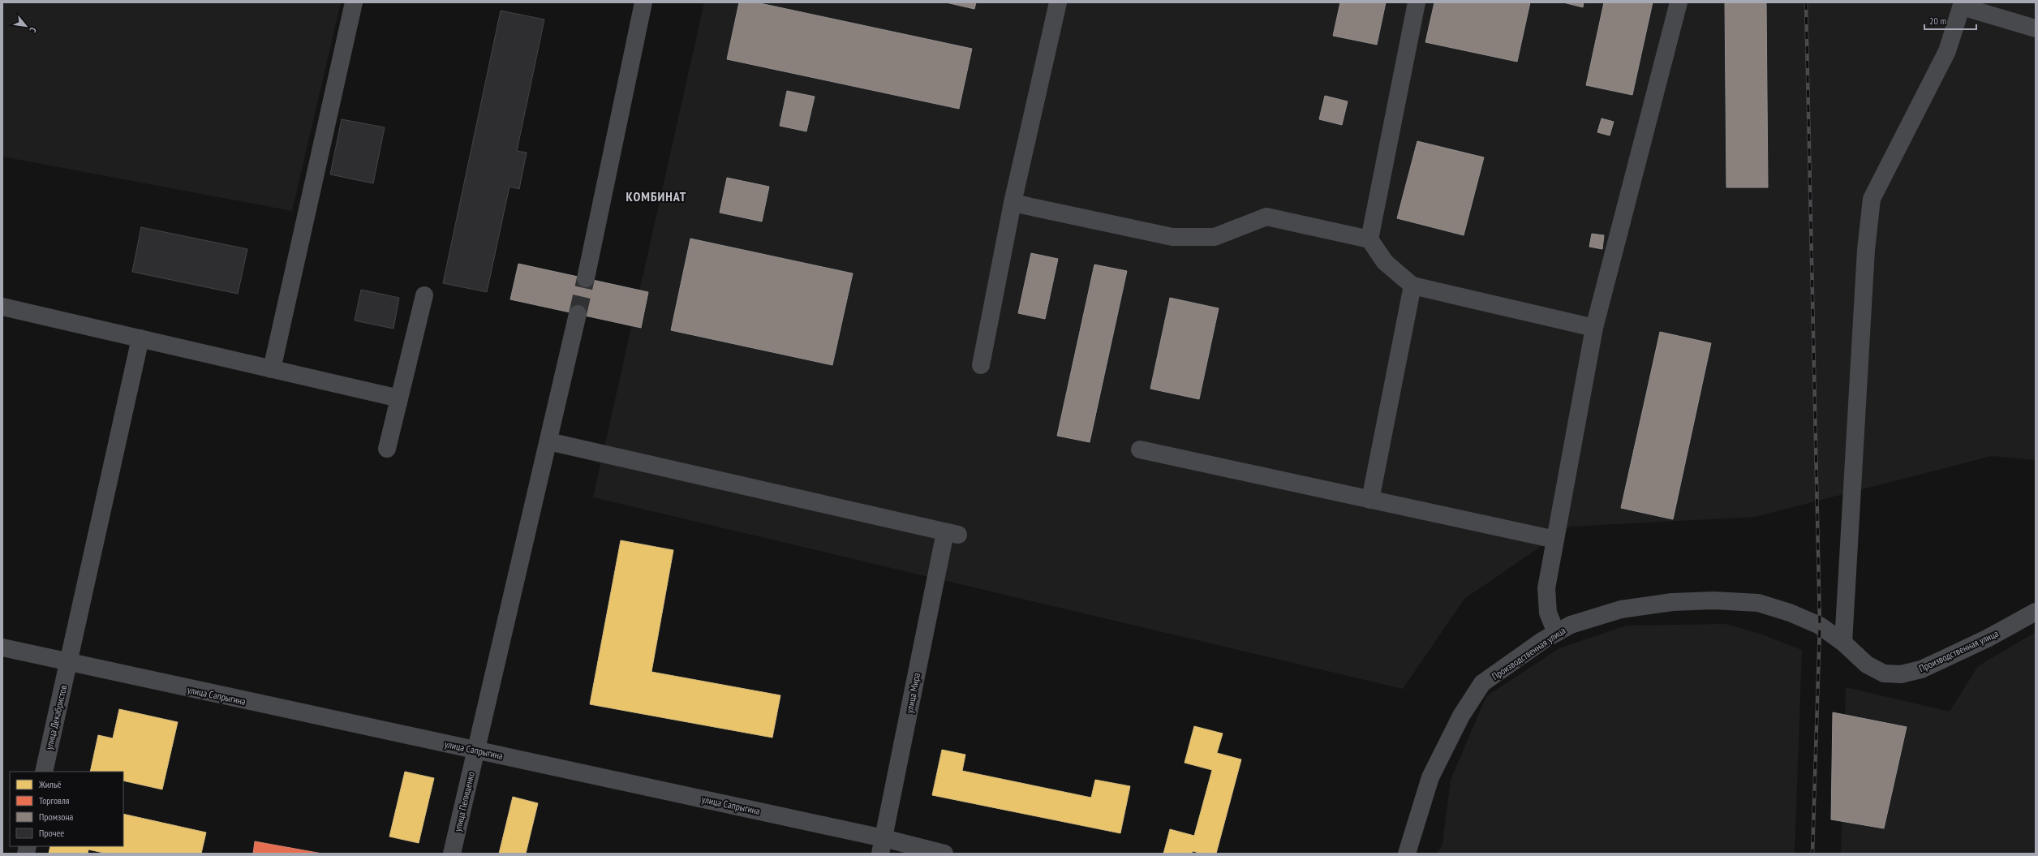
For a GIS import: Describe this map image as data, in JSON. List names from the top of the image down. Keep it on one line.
{"streets":{"street":["Производственная улица","улица Мира","улица Сапрыгина","улица Декабристов","улица Пелищенко"]},"crossings":[["улица Мира","улица Сапрыгина"],["улица Мира","улица Пелищенко"],["улица Сапрыгина","улица Декабристов"],["улица Сапрыгина","улица Пелищенко"]],"districts":["КОМБИНАТ"],"legend":["Жильё","Торговля","Промзона","Прочее"],"scale_bar":"20 m","north":"bottom right"}
